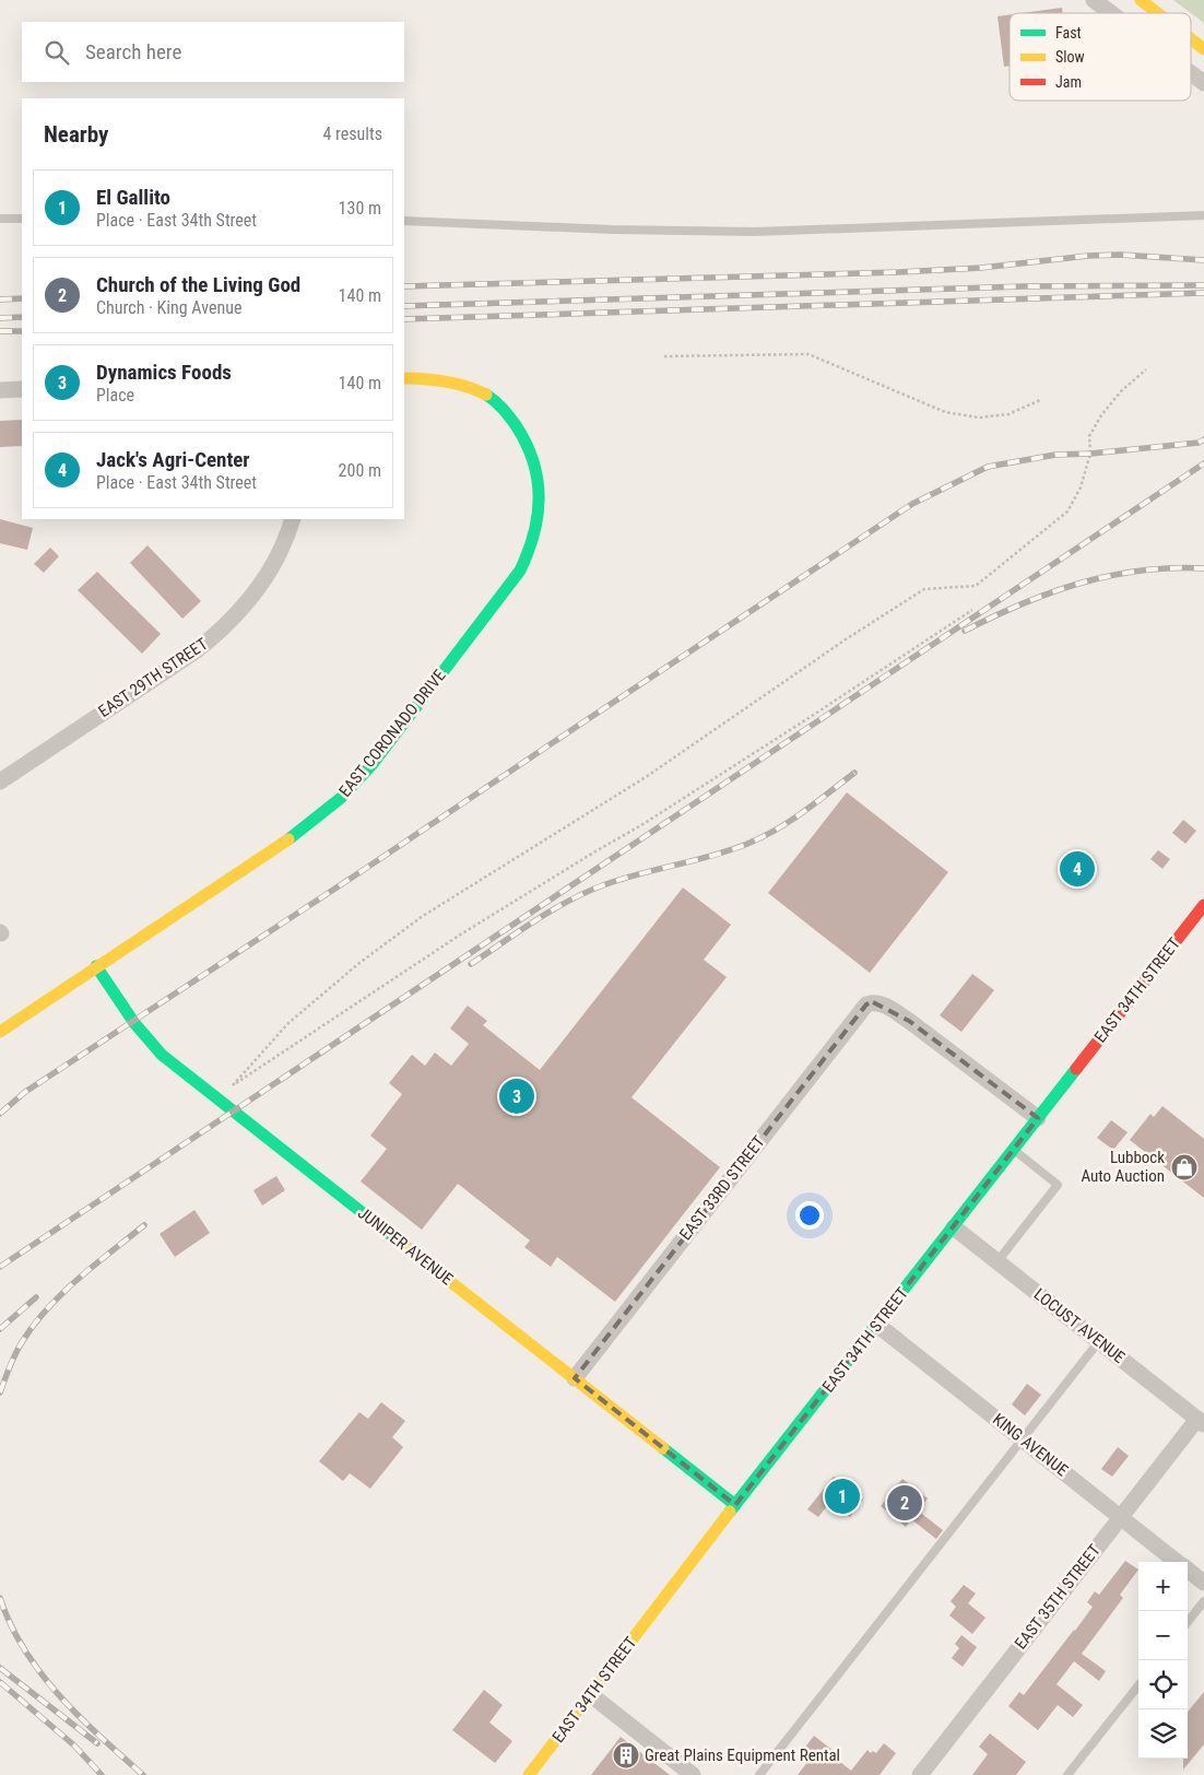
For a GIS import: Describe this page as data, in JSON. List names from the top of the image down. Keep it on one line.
{"streets":{"street":["EAST 29TH STREET","EAST CORONADO DRIVE","EAST 34TH STREET","EAST 33RD STREET","JUNIPER AVENUE","LOCUST AVENUE","KING AVENUE","EAST 35TH STREET"]},"crossings":[["EAST CORONADO DRIVE","JUNIPER AVENUE"],["EAST 34TH STREET","EAST 33RD STREET"],["EAST 34TH STREET","JUNIPER AVENUE"],["EAST 34TH STREET","LOCUST AVENUE"],["EAST 34TH STREET","KING AVENUE"],["EAST 33RD STREET","JUNIPER AVENUE"],["LOCUST AVENUE","EAST 35TH STREET"],["KING AVENUE","EAST 35TH STREET"]],"places":{"shop":["Lubbock Auto Auction"],"building":["Great Plains Equipment Rental"]},"legend":["Fast","Slow","Jam"],"page":{"search":"Search here","heading":["Nearby","4 results"],"list":[{"mark":"1","name":"El Gallito","note":"Place · East 34th Street","value":"130 m"},{"mark":"2","name":"Church of the Living God","note":"Church · King Avenue","value":"140 m"},{"mark":"3","name":"Dynamics Foods","note":"Place","value":"140 m"},{"mark":"4","name":"Jack's Agri-Center","note":"Place · East 34th Street","value":"200 m"}],"pins":["4","3","1","2"],"map_buttons":["+","−"]}}
